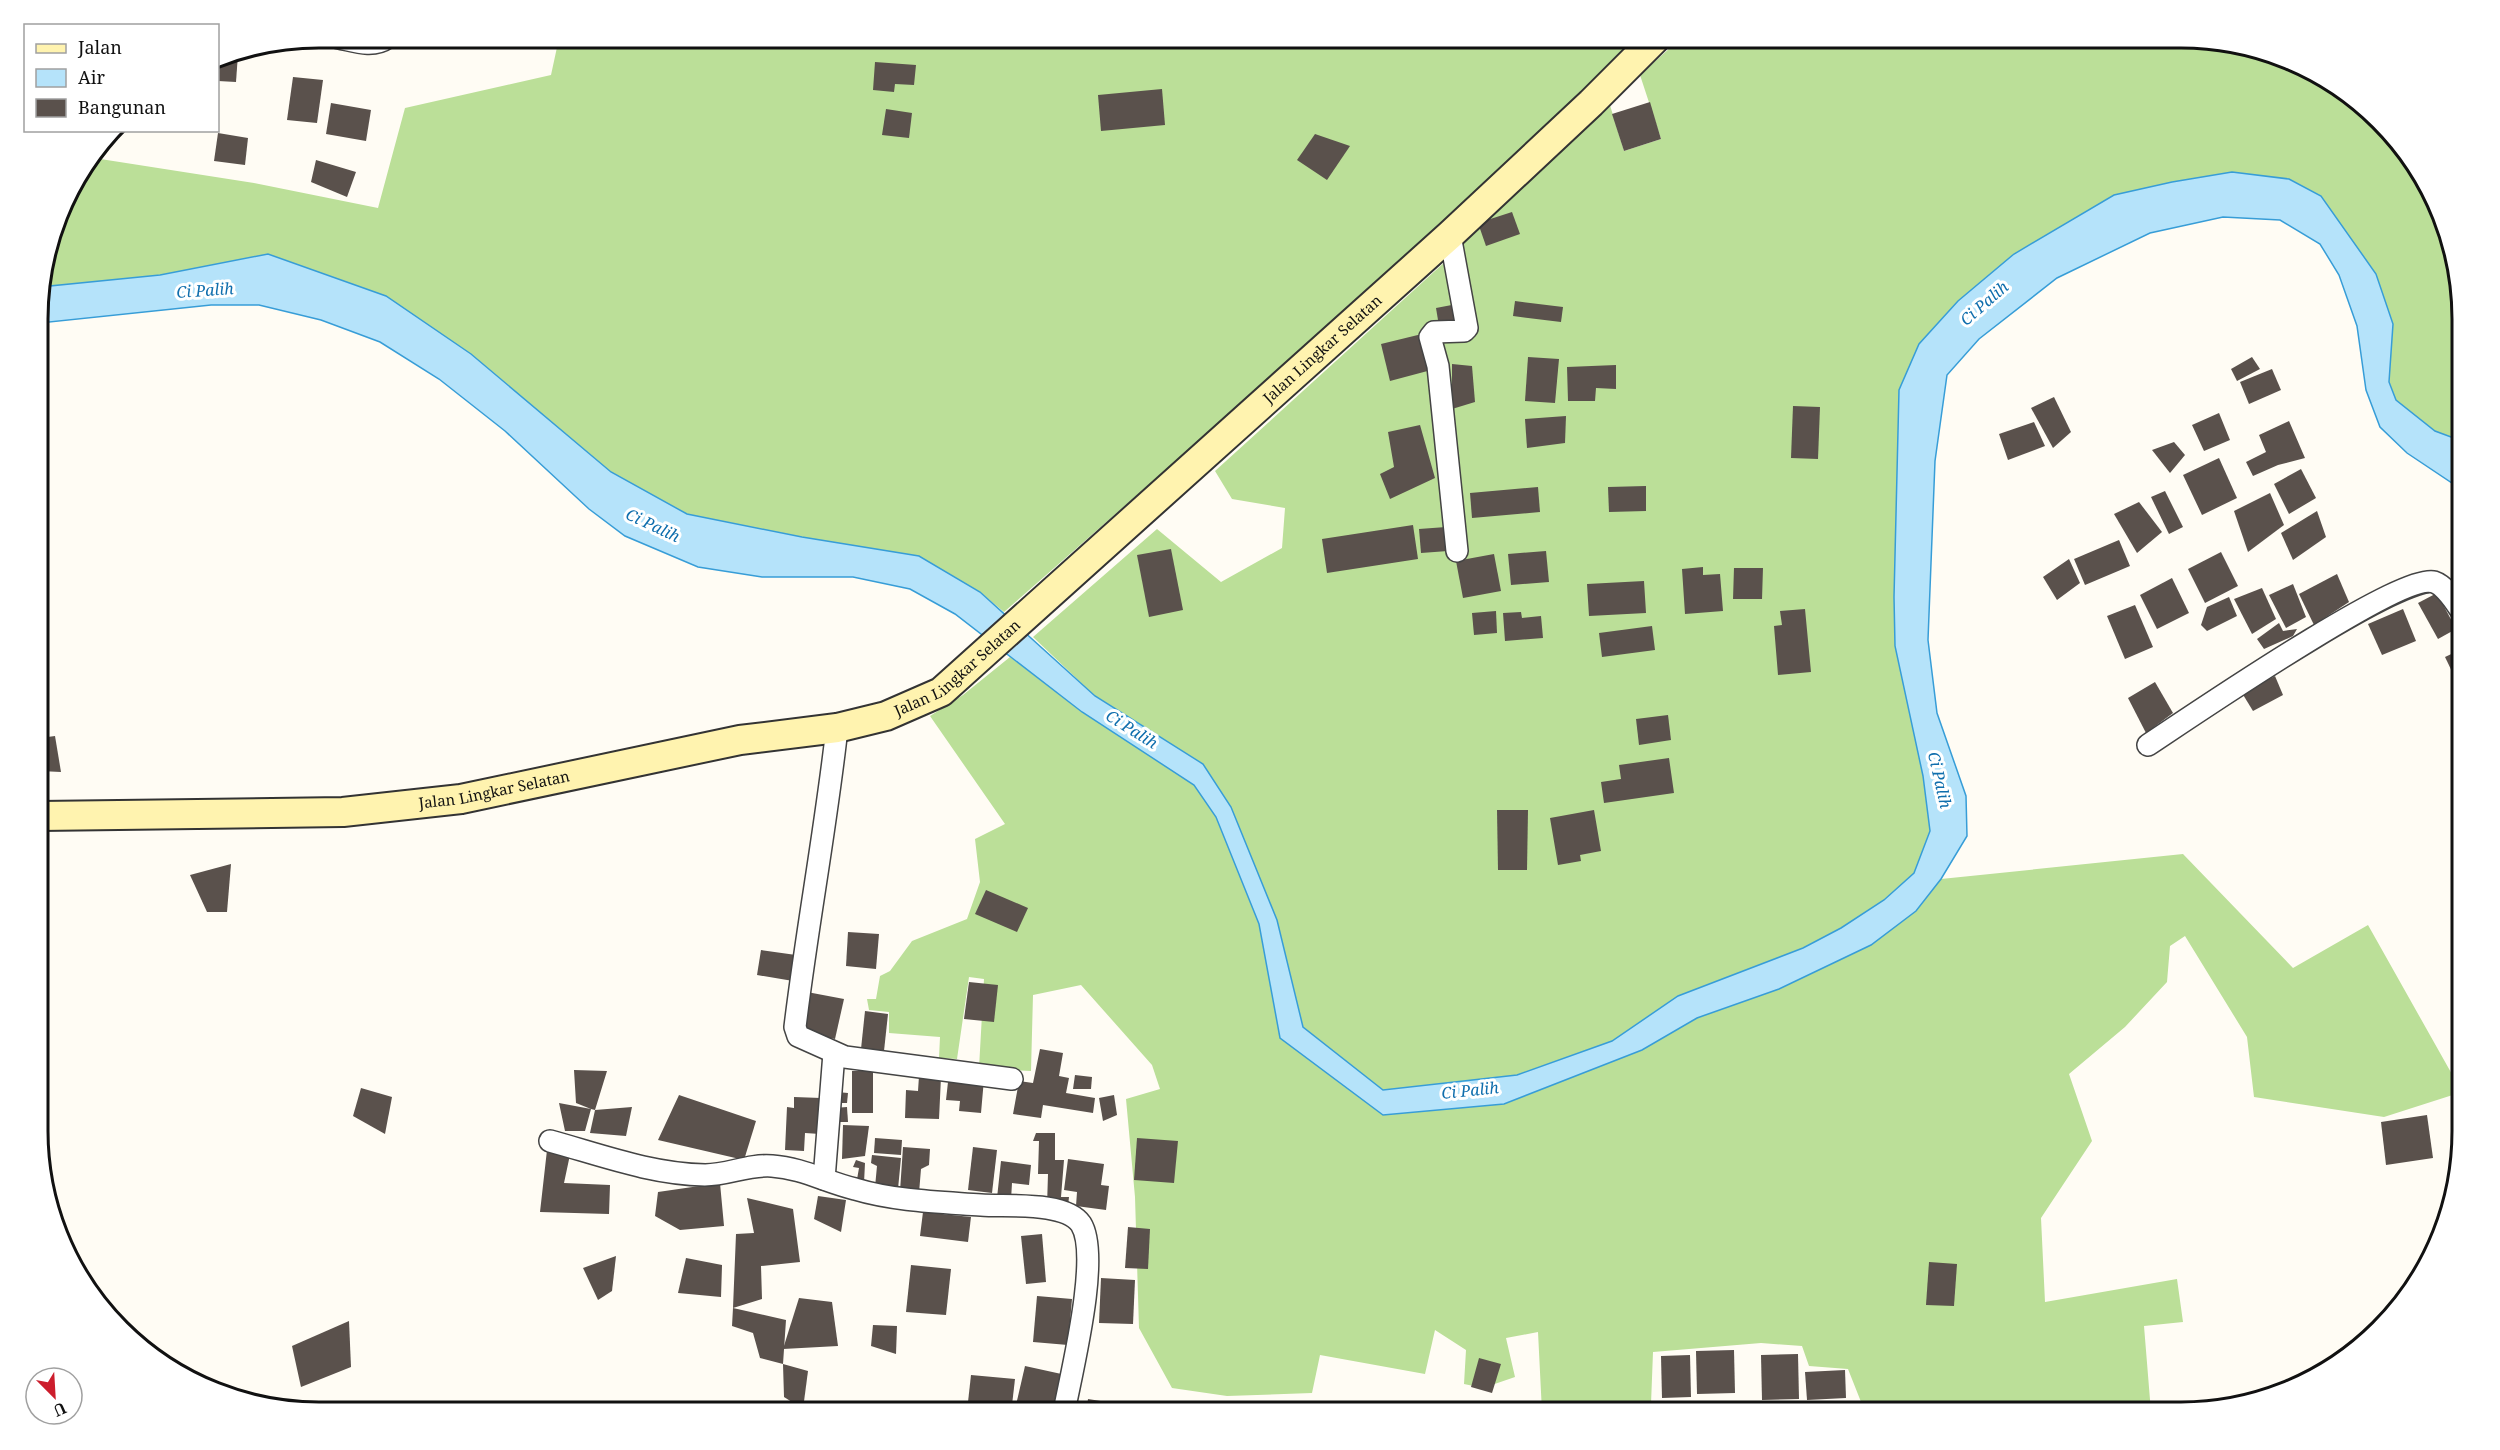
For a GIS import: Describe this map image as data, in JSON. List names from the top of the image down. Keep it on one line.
{"streets":{"street":["Jalan Lingkar Selatan"]},"water":["Ci Palih"],"legend":["Jalan","Air","Bangunan"],"north":"bottom right"}
